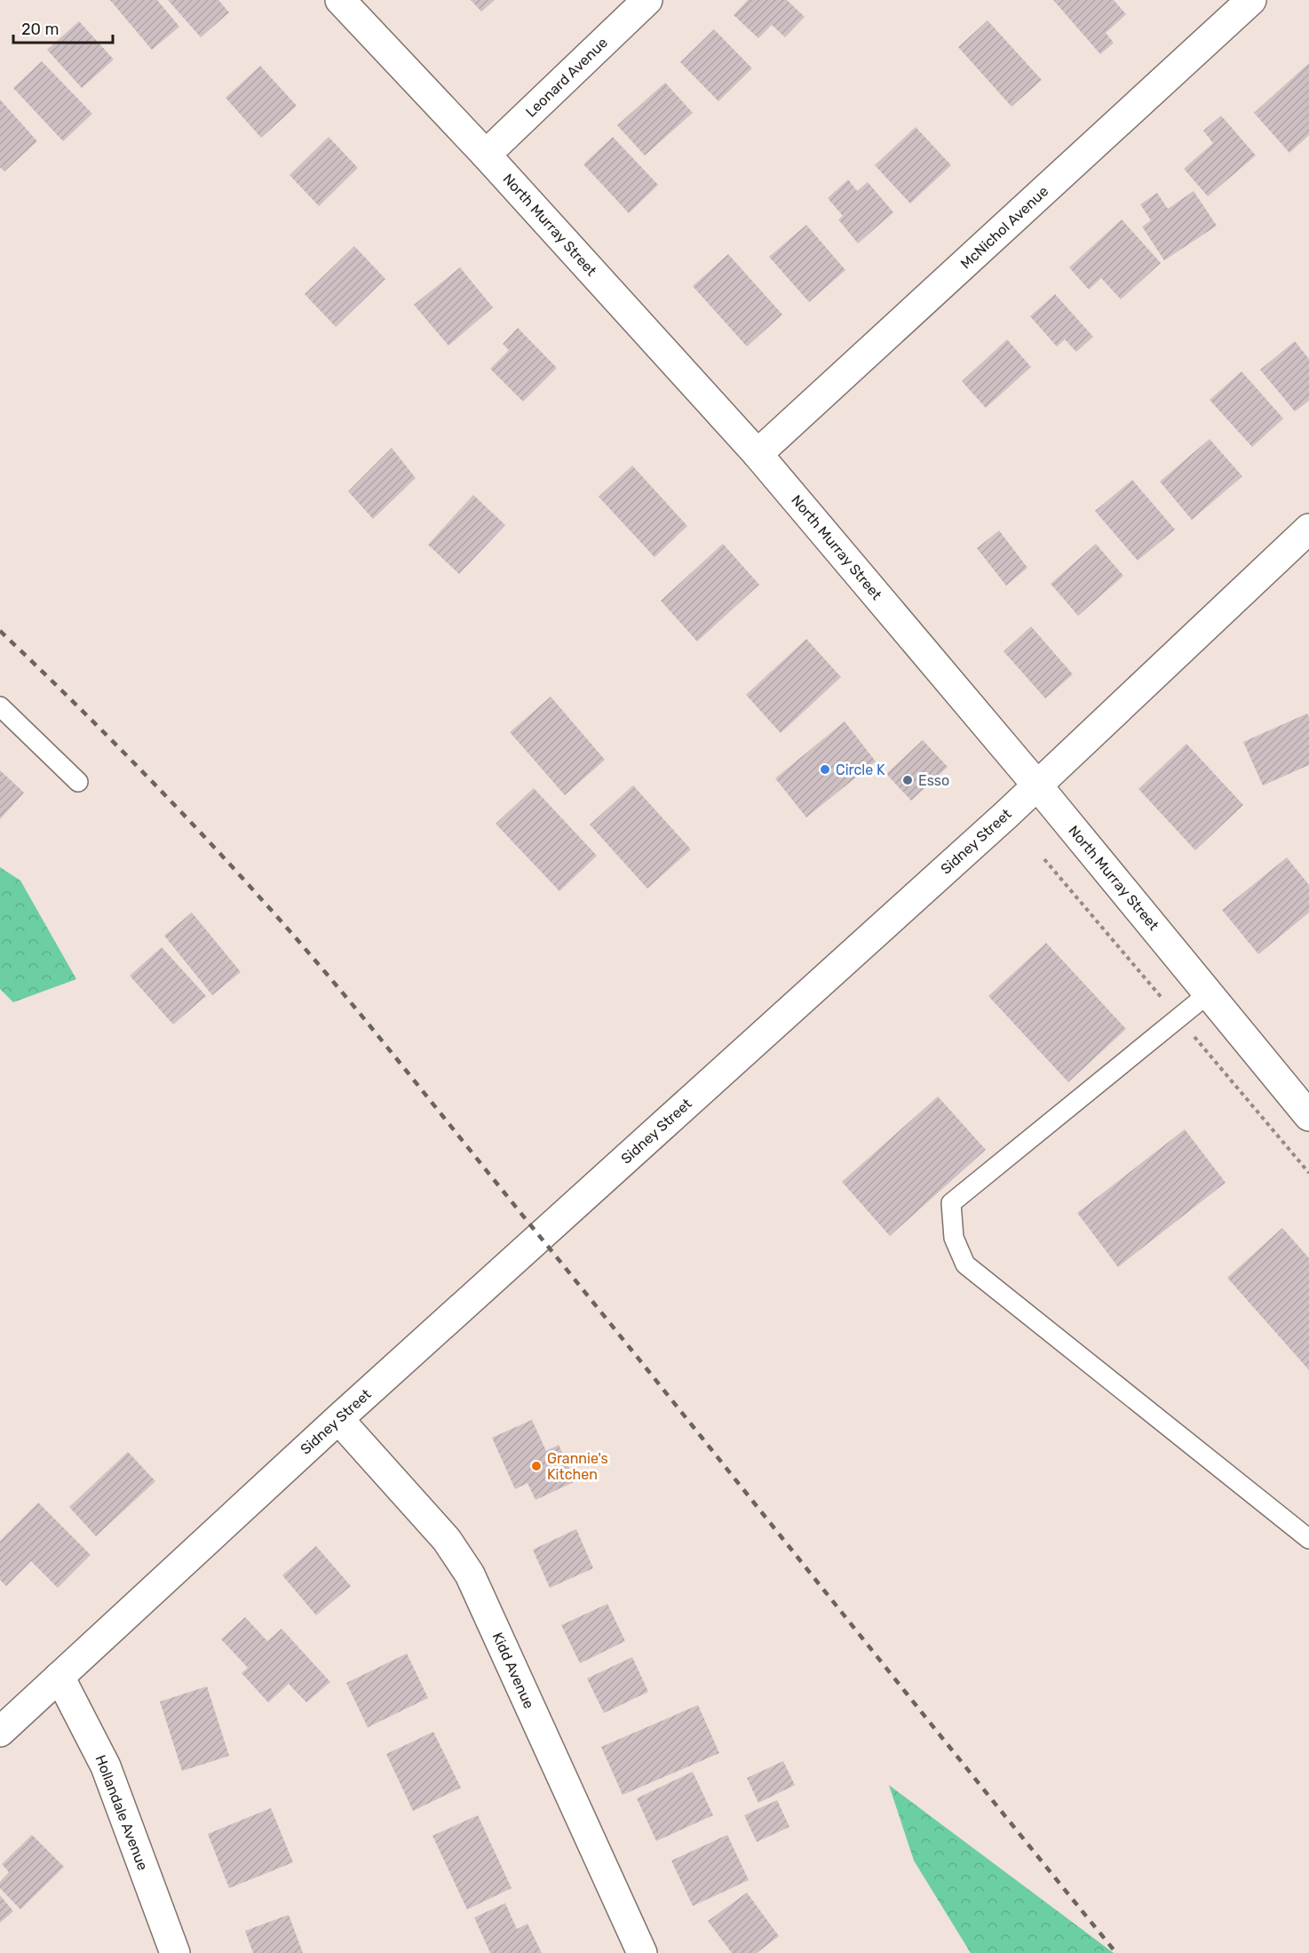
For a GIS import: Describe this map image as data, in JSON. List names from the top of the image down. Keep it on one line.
{"streets":{"street":["Leonard Avenue","North Murray Street","McNichol Avenue","Sidney Street","Kidd Avenue","Hollandale Avenue"]},"crossings":[["Leonard Avenue","North Murray Street"],["North Murray Street","McNichol Avenue"],["North Murray Street","Sidney Street"],["Sidney Street","Kidd Avenue"],["Sidney Street","Hollandale Avenue"]],"places":["Circle K","Esso","Grannie's Kitchen"],"scale_bar":"20 m"}
